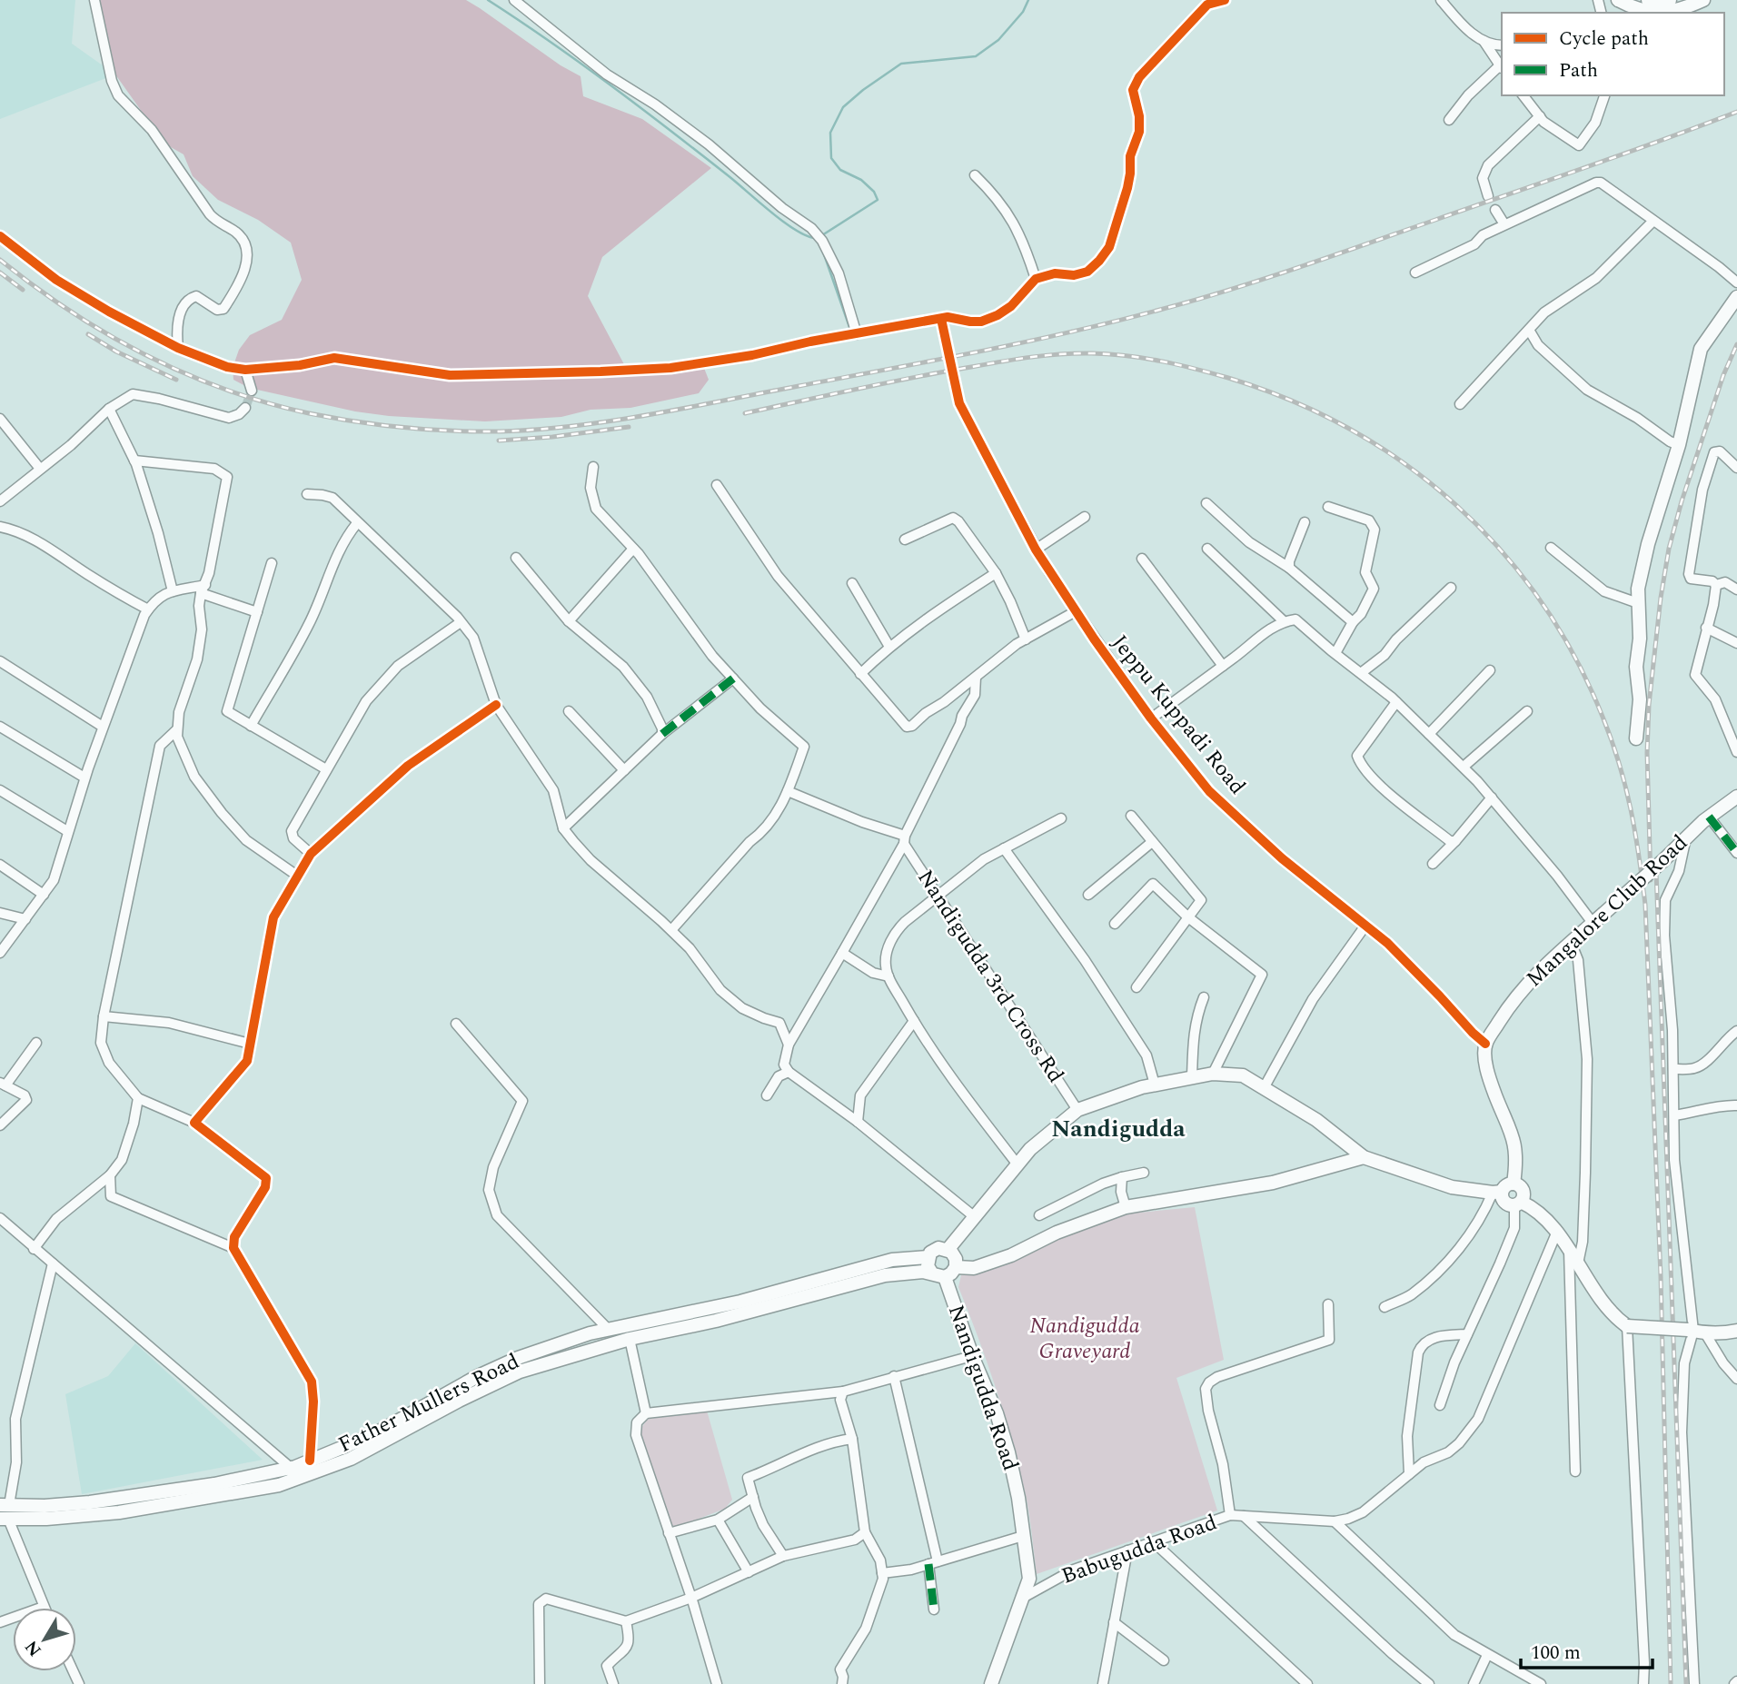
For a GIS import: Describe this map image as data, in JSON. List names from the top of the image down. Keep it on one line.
{"streets":{"main road":["Mangalore Club Road","Nandigudda Road","Father Mullers Road"],"street":["Jeppu Kuppadi Road","Nandigudda 3rd Cross Rd","Babugudda Road"]},"crossings":[["Jeppu Kuppadi Road","Mangalore Club Road"],["Nandigudda Road","Father Mullers Road"],["Nandigudda Road","Babugudda Road"]],"districts":["Nandigudda"],"parks":["Nandigudda Graveyard"],"legend":["Cycle path","Path"],"scale_bar":"100 m","north":"bottom left"}
